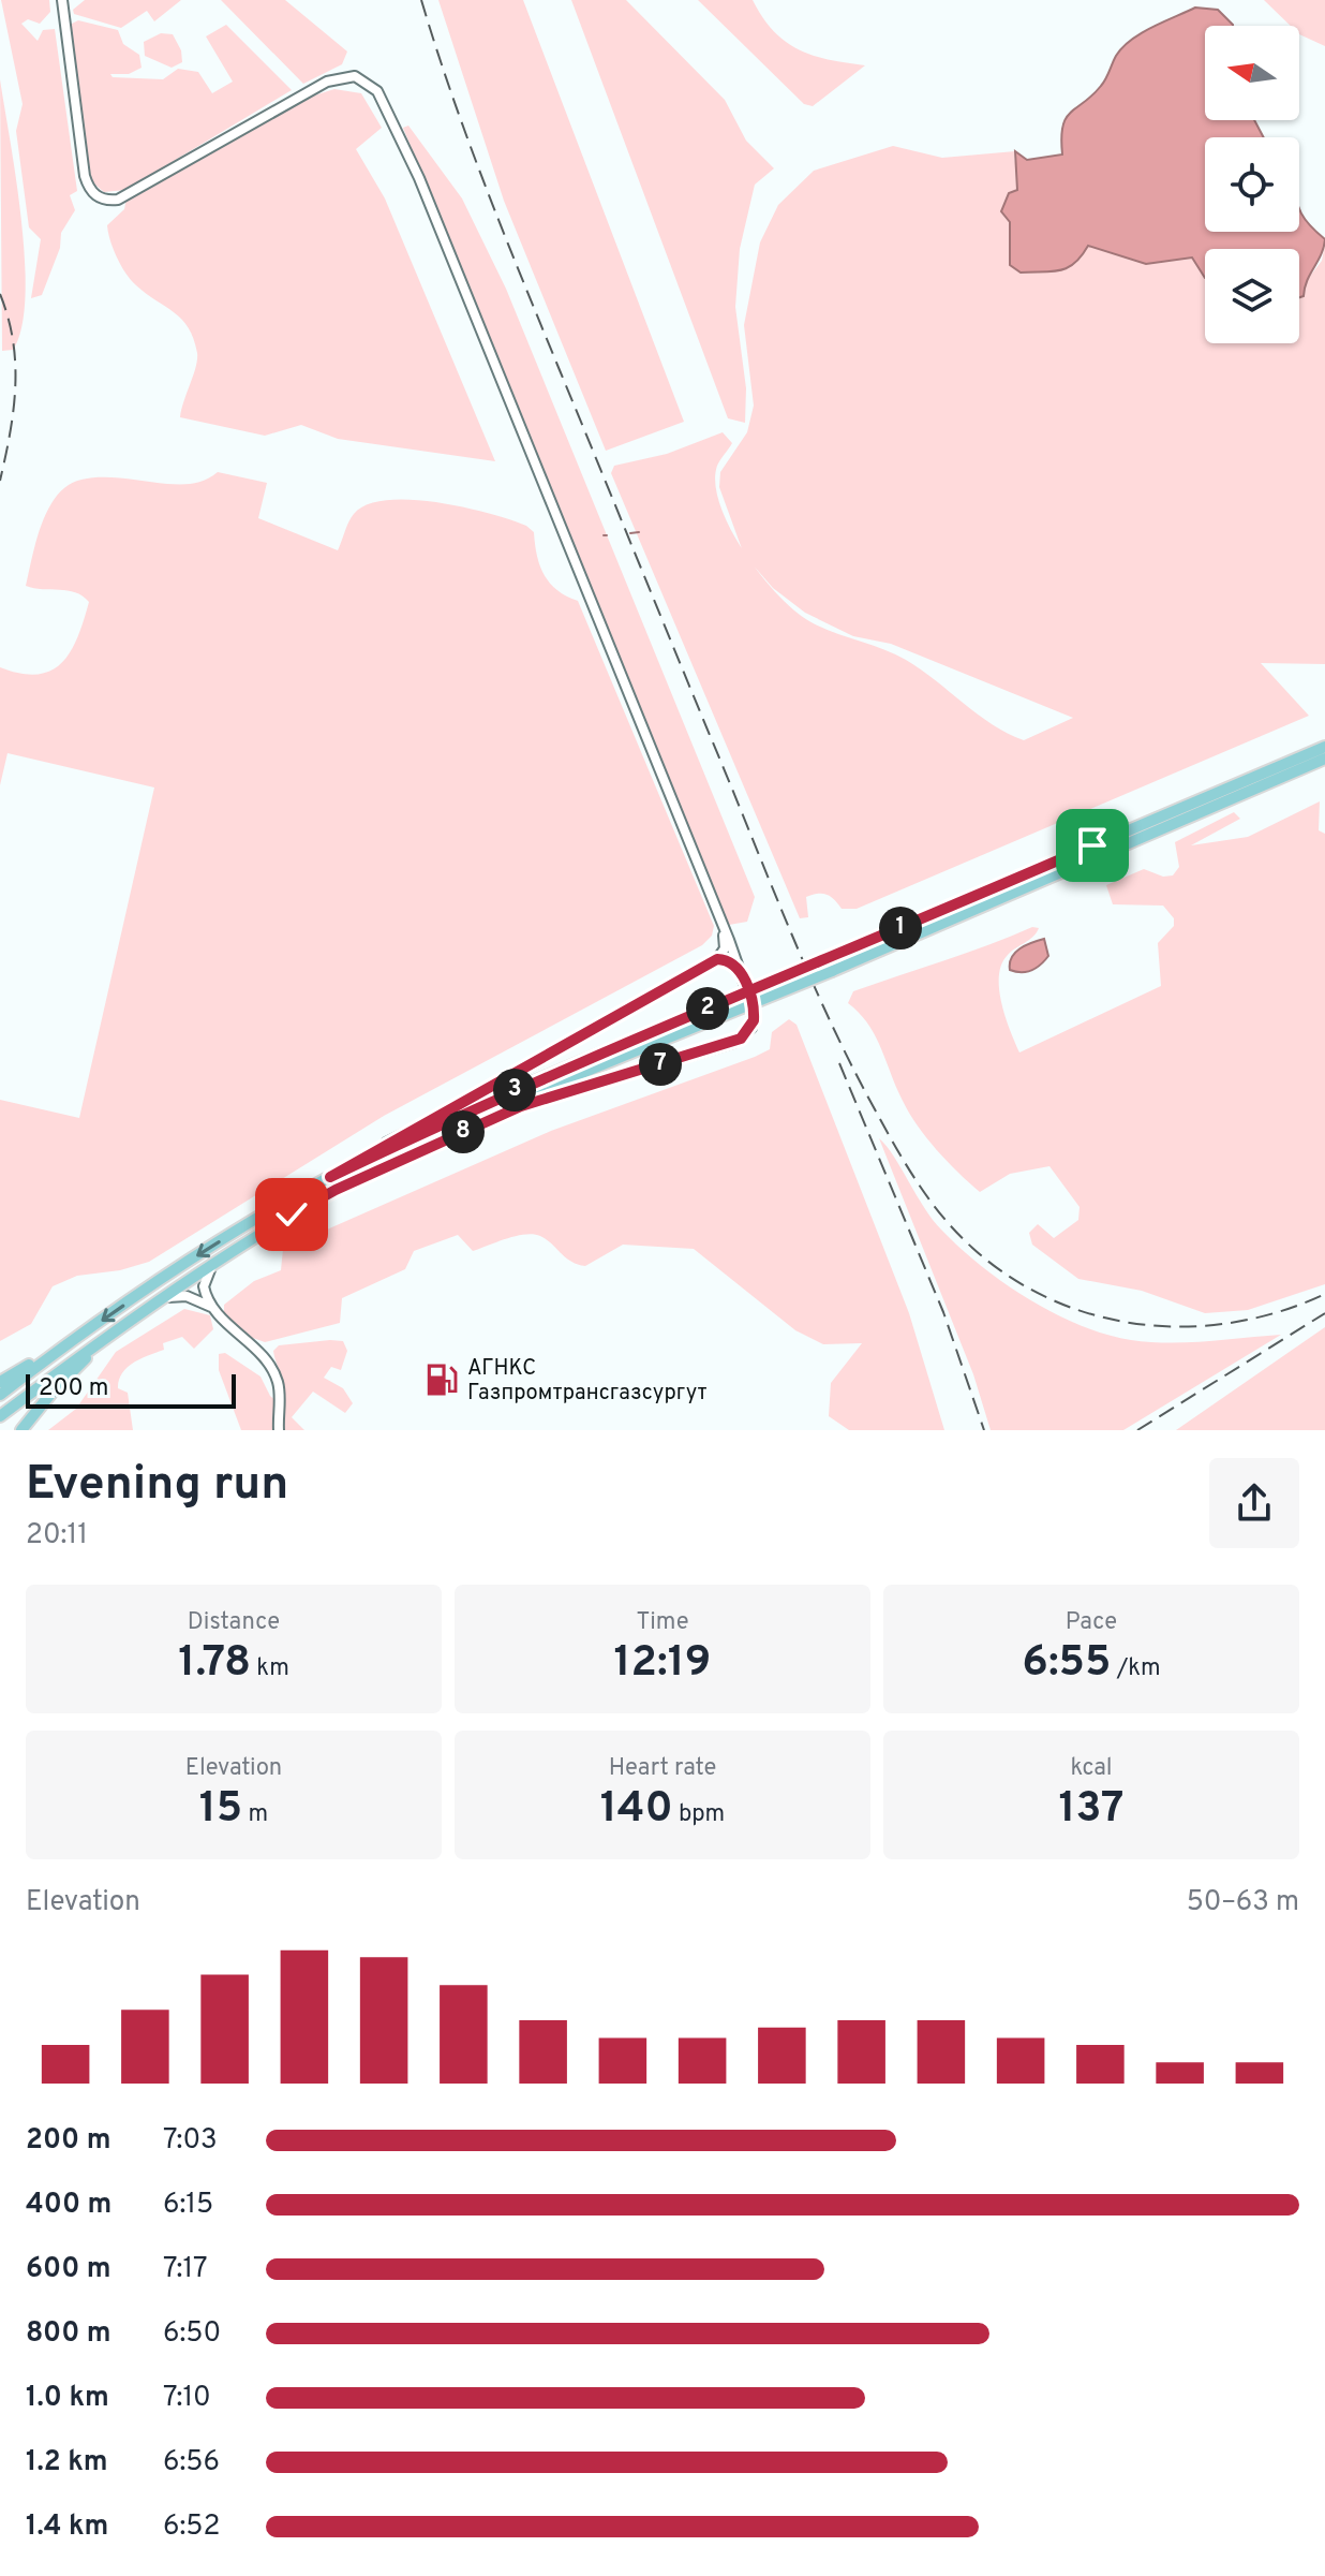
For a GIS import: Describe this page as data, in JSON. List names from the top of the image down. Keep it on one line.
{"places":{"fuel station":["АГНКС Газпромтрансгазсургут"]},"scale_bar":"200 m","north":"left","page":{"pins":["1","2","7","3","8"],"scale":"200 m","heading":["Evening run","20:11"],"stats":[["Distance","1.78 km"],["Time","12:19"],["Pace","6:55 /km"],["Elevation","15 m"],["Heart rate","140 bpm"],["kcal","137"]],"chart":["Elevation","50–63 m"],"list":[{"name":"200 m","note":"7:03"},{"name":"400 m","note":"6:15"},{"name":"600 m","note":"7:17"},{"name":"800 m","note":"6:50"},{"name":"1.0 km","note":"7:10"},{"name":"1.2 km","note":"6:56"},{"name":"1.4 km","note":"6:52"}]}}
